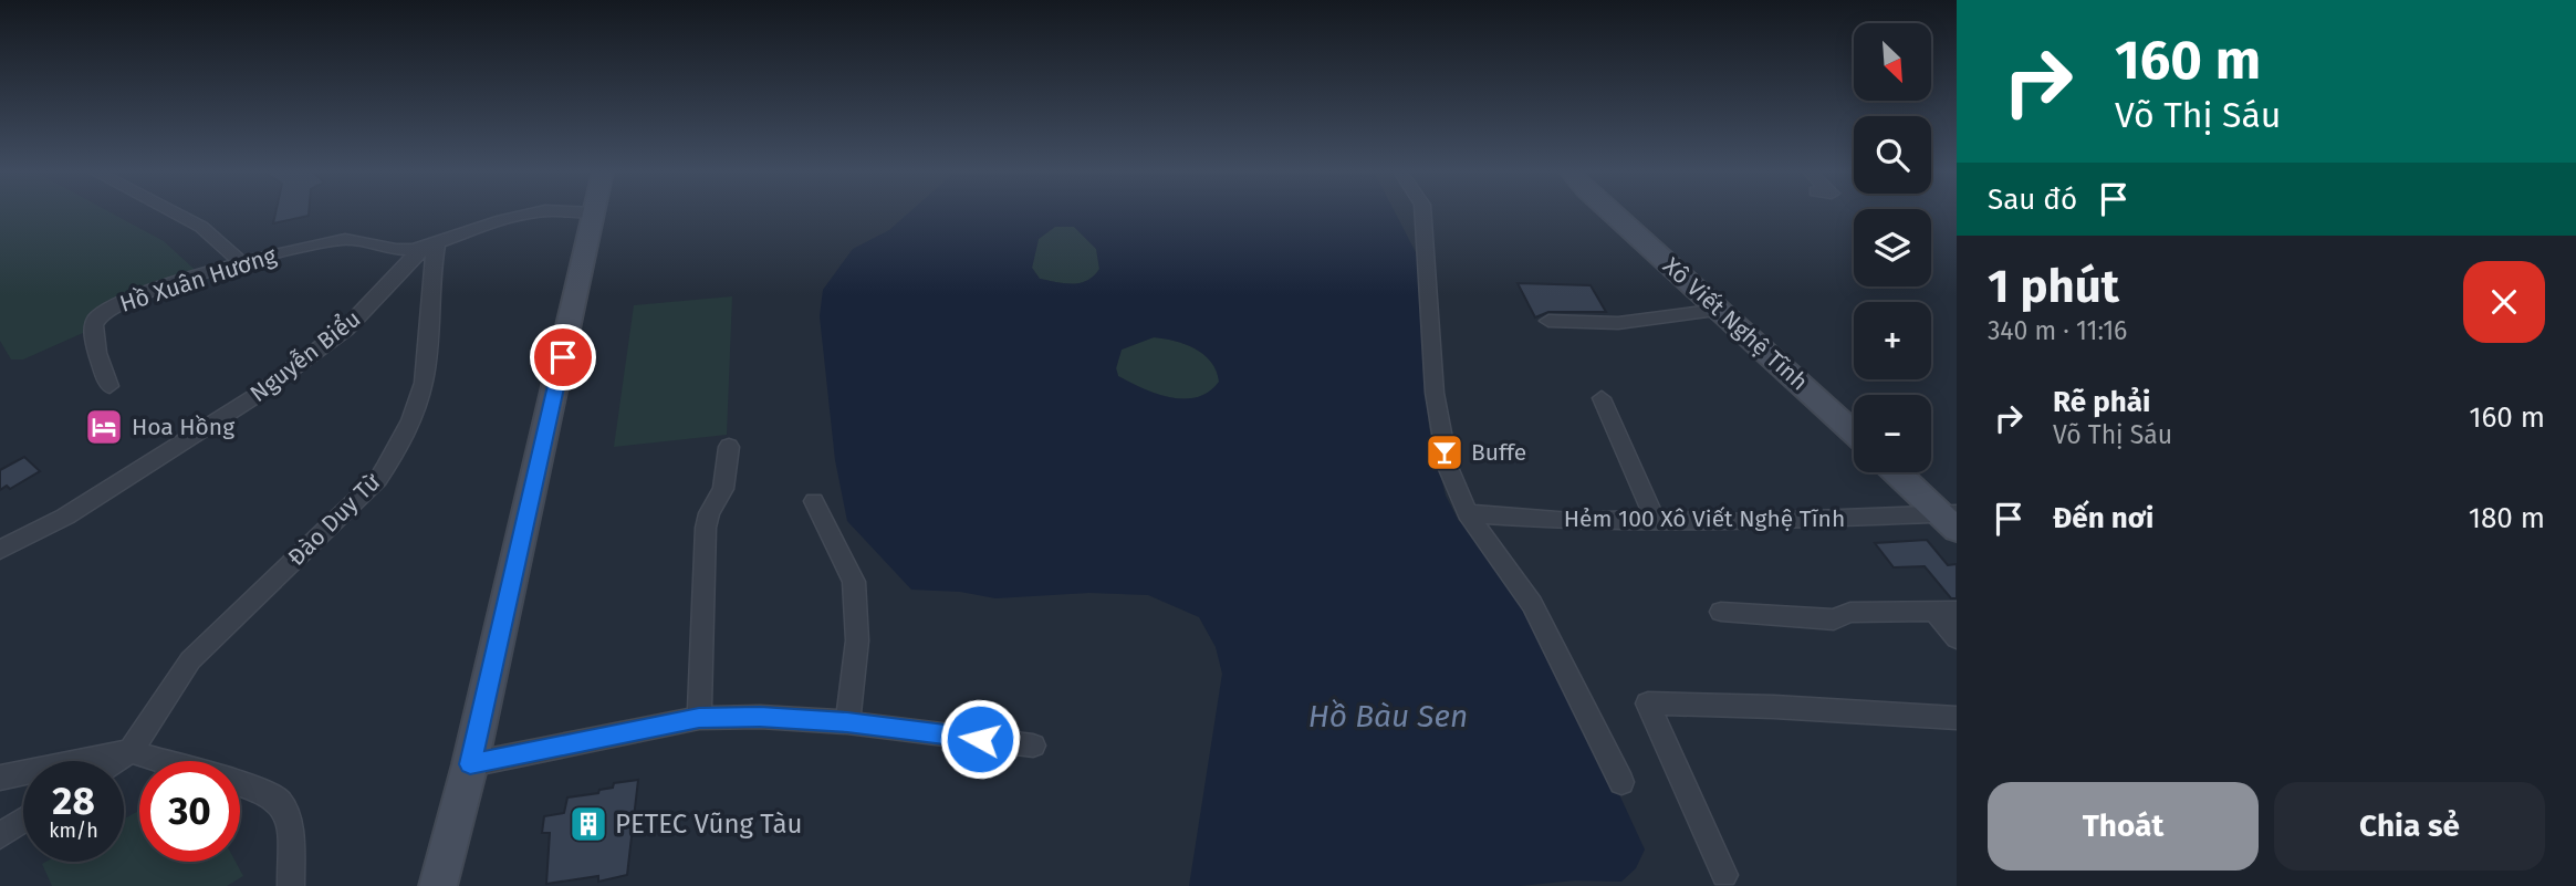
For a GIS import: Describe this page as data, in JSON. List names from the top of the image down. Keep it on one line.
{"streets":{"main road":["Xô Viết Nghệ Tĩnh"],"street":["Hồ Xuân Hương","Nguyễn Biểu","Hẻm 100 Xô Viết Nghệ Tĩnh","Đào Duy Từ"]},"crossings":[["Hồ Xuân Hương","Nguyễn Biểu"],["Hồ Xuân Hương","Đào Duy Từ"],["Nguyễn Biểu","Đào Duy Từ"]],"water":["Hồ Bàu Sen"],"places":{"hotel":["Hoa Hồng"],"bar":["Buffe"],"building":["PETEC Vũng Tàu"]},"north":"bottom right","page":{"turn":["160 m","Võ Thị Sáu"],"map_buttons":["+","−"],"then":"Sau đó","heading":["1 phút","340 m · 11:16"],"list":[{"name":"Rẽ phải","note":"Võ Thị Sáu","value":"160 m"},{"name":"Đến nơi","value":"180 m"}],"speed":"28 km/h","limit":"30","buttons":["Thoát","Chia sẻ"]}}
